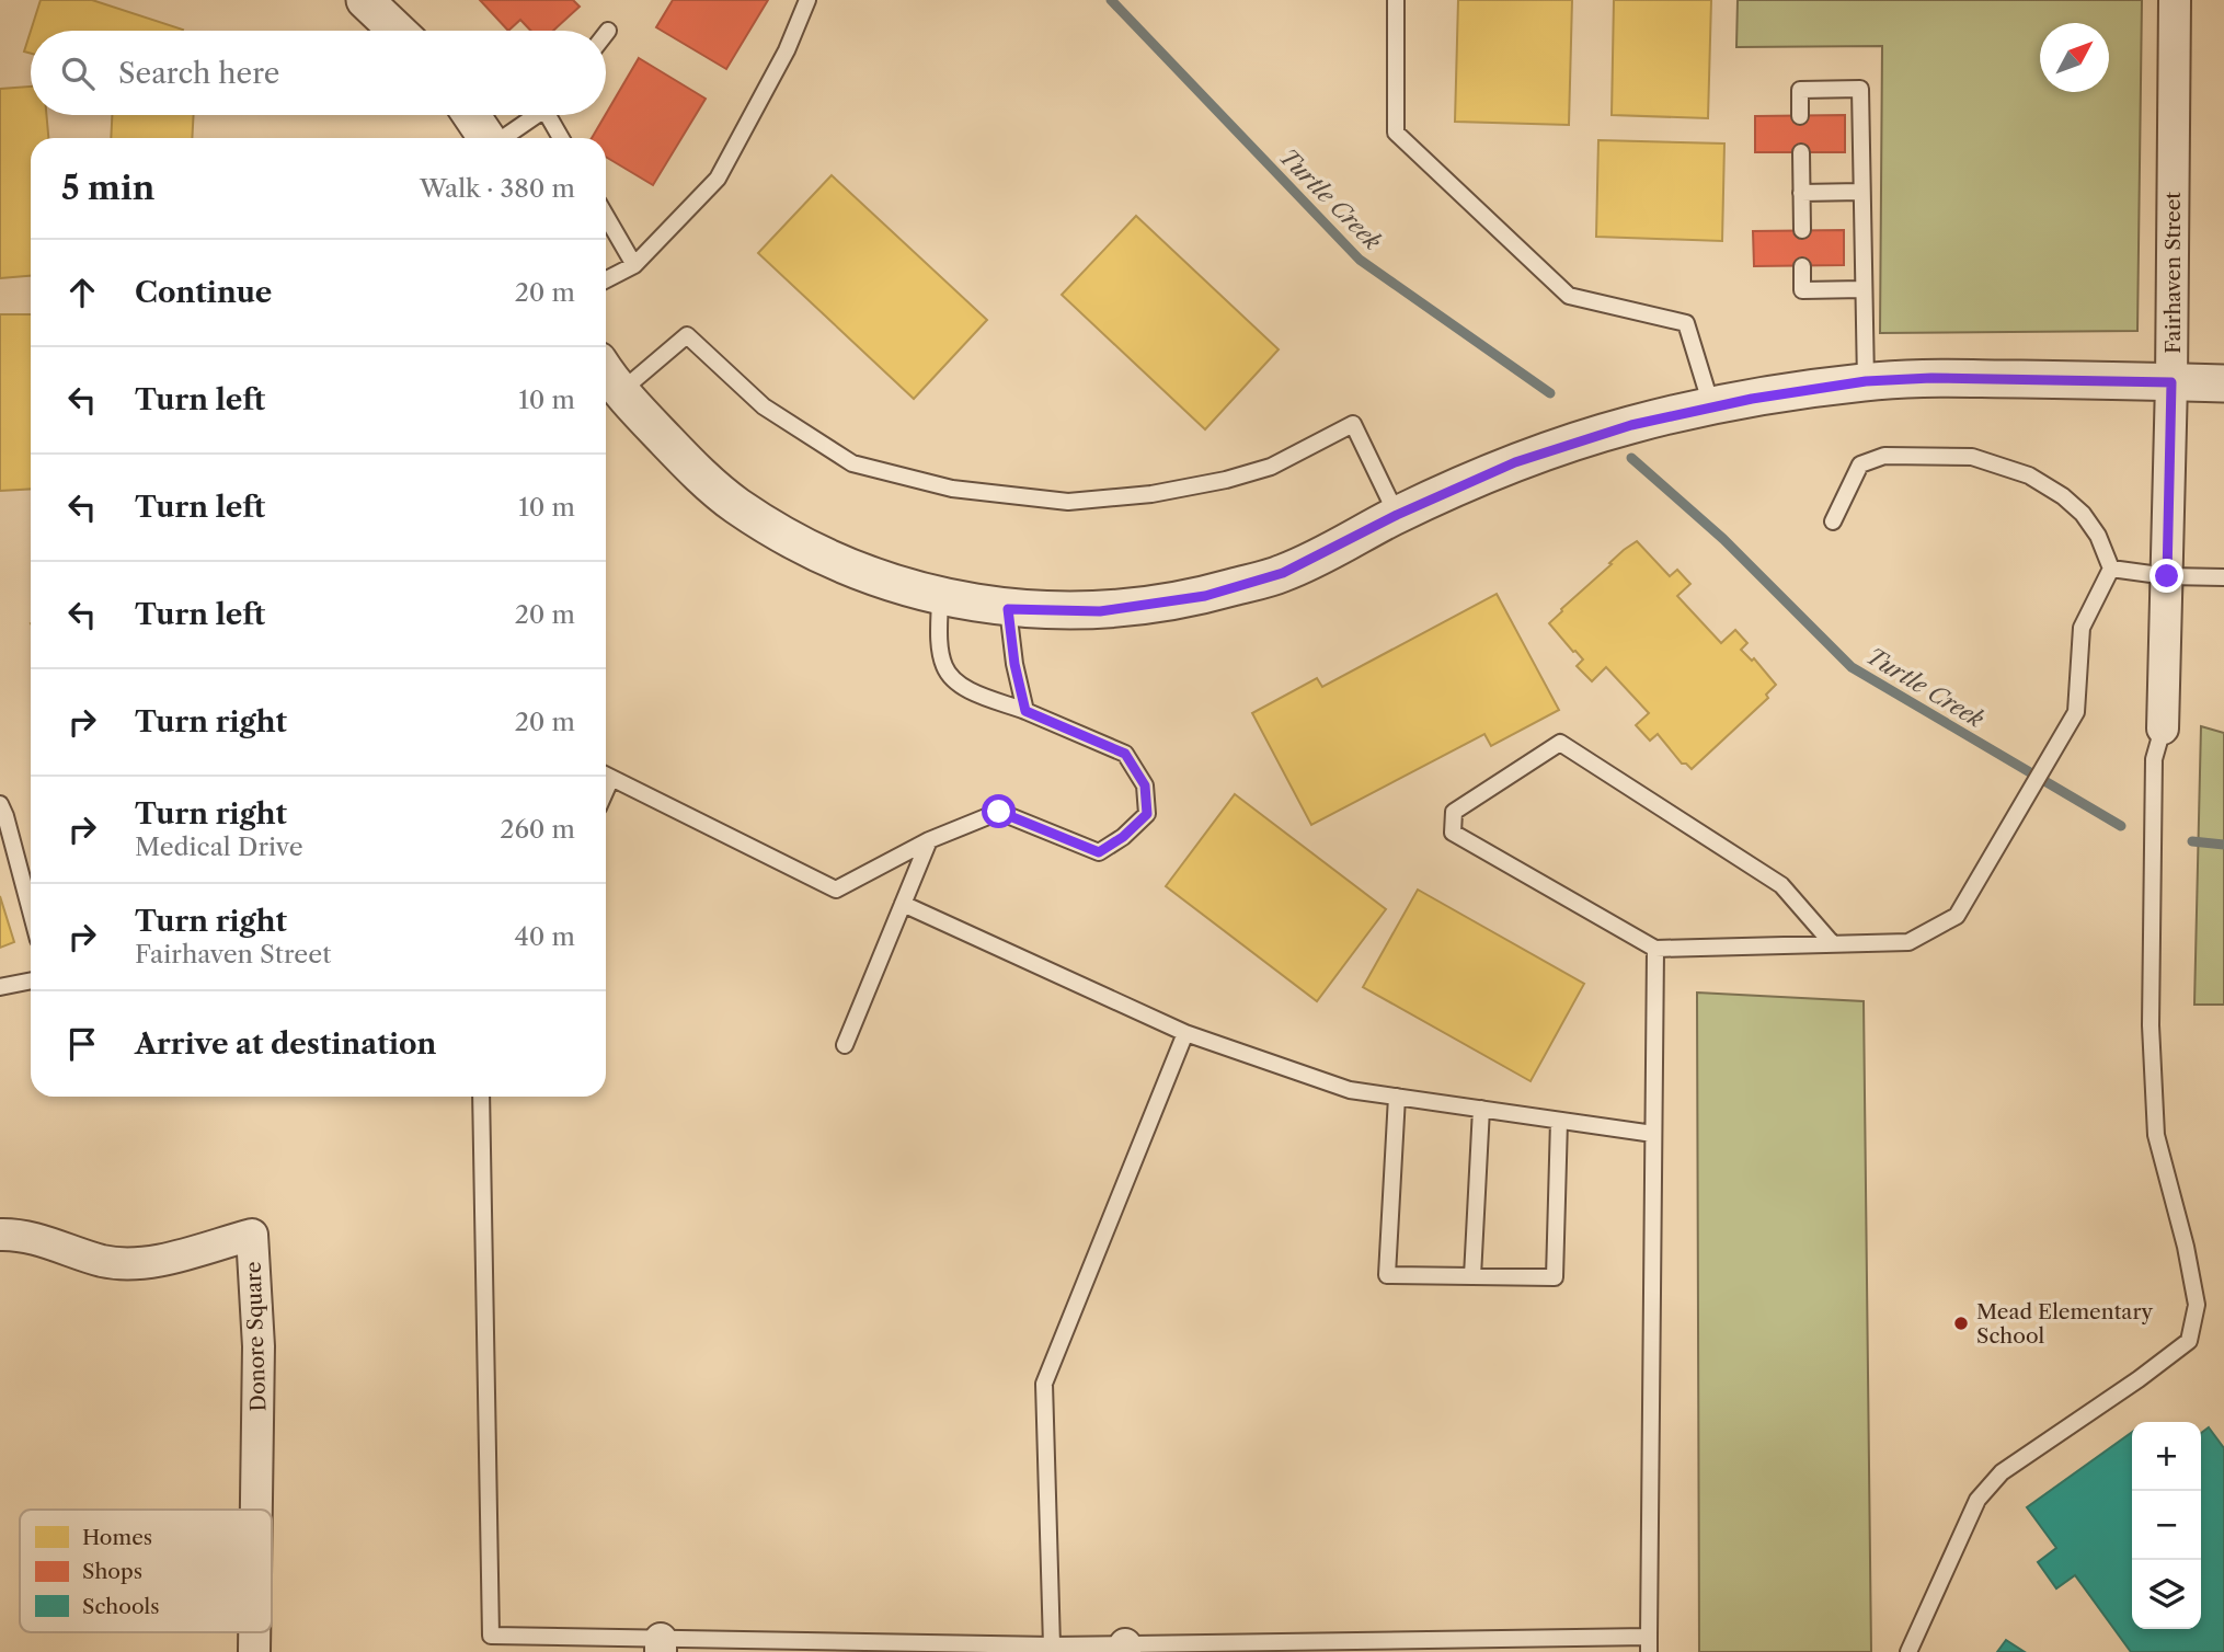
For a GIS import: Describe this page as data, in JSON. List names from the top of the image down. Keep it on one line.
{"streets":{"street":["Fairhaven Street","Donore Square"]},"water":["Turtle Creek"],"places":["Mead Elementary School"],"legend":["Homes","Shops","Schools"],"north":"top right","page":{"search":"Search here","heading":["5 min","Walk · 380 m"],"list":[["Continue","20 m"],["Turn left","10 m"],["Turn left","10 m"],["Turn left","20 m"],["Turn right","20 m"],["Turn right","Medical Drive","260 m"],["Turn right","Fairhaven Street","40 m"],"Arrive at destination"],"map_buttons":["+","−"]}}
